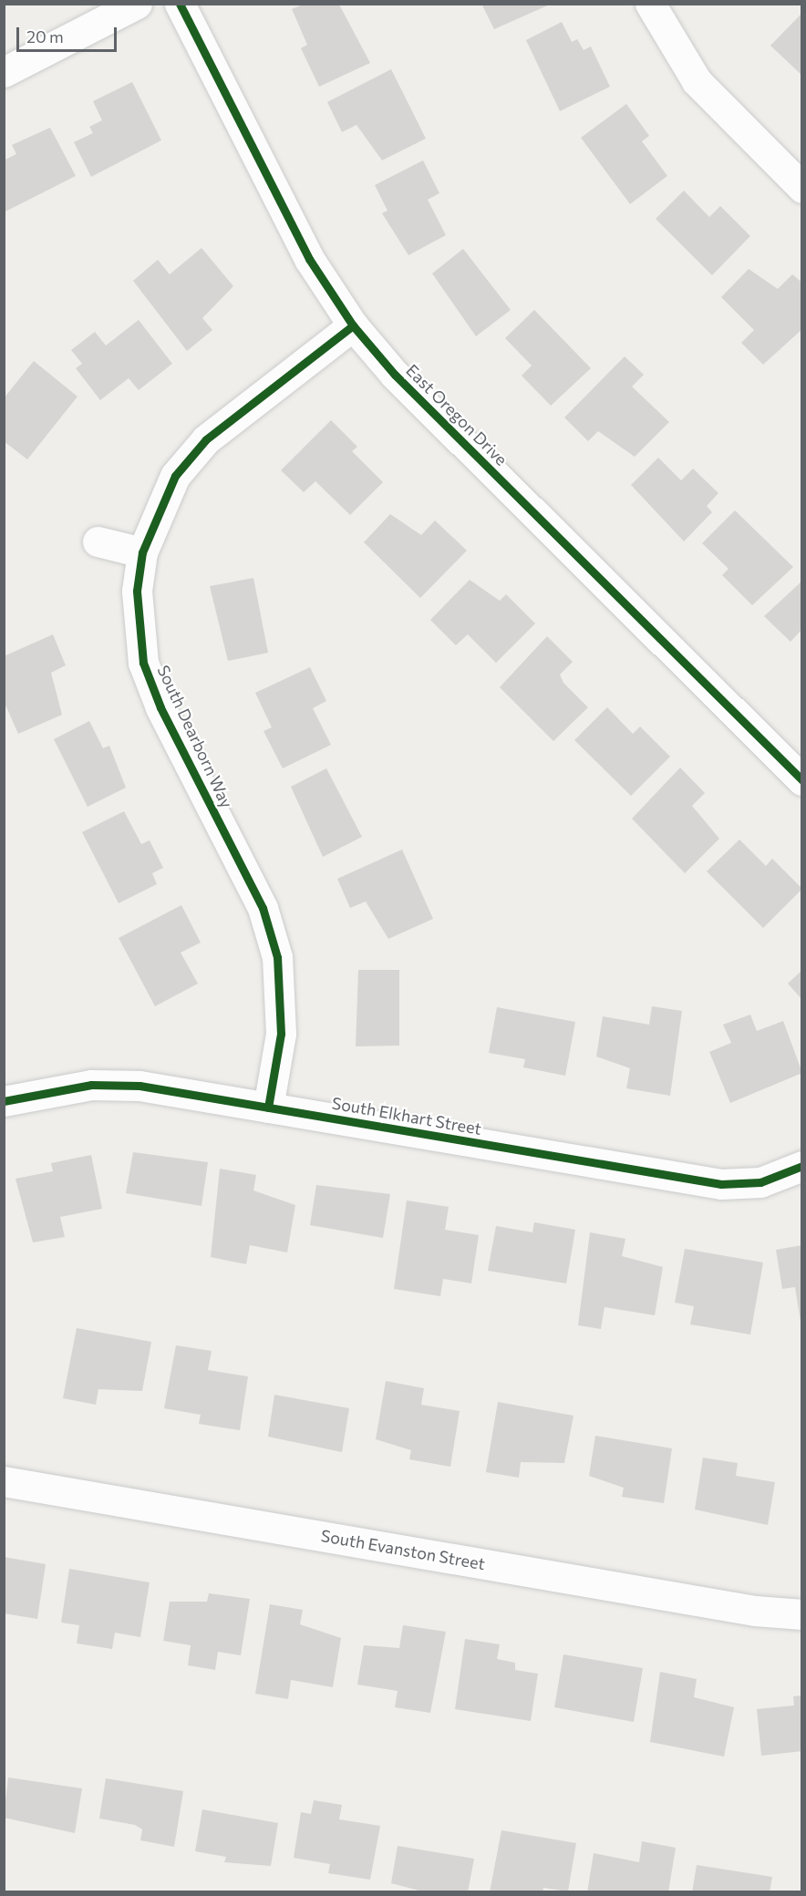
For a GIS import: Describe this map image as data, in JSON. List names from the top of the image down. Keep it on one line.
{"streets":{"street":["East Oregon Drive","South Dearborn Way","South Elkhart Street","South Evanston Street"]},"crossings":[["East Oregon Drive","South Dearborn Way"],["South Dearborn Way","South Elkhart Street"]],"scale_bar":"20 m"}
